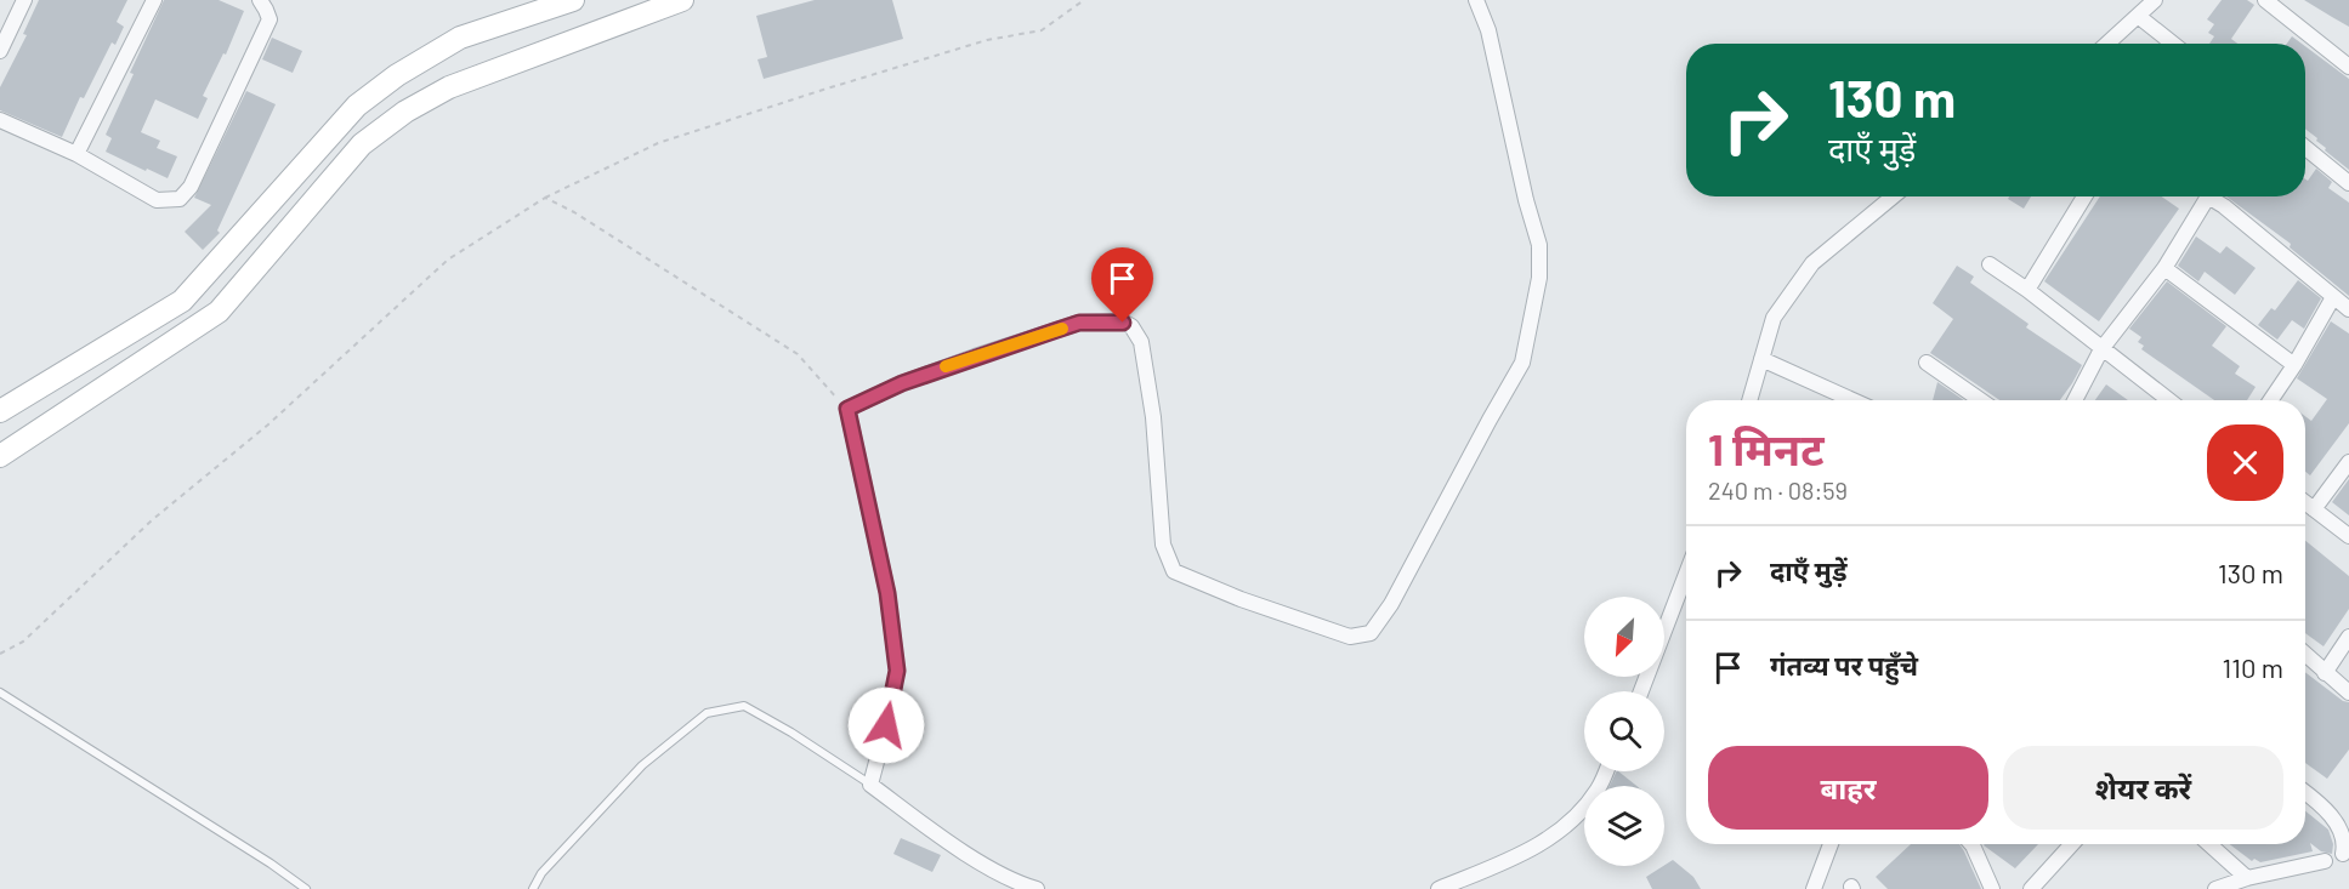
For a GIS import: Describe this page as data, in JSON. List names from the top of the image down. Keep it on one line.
{"north":"bottom left","page":{"turn":["130 m","दाएँ मुड़ें"],"heading":["1 मिनट","240 m · 08:59"],"list":[{"name":"दाएँ मुड़ें","value":"130 m"},{"name":"गंतव्य पर पहुँचे","value":"110 m"}],"buttons":["बाहर","शेयर करें"]}}
